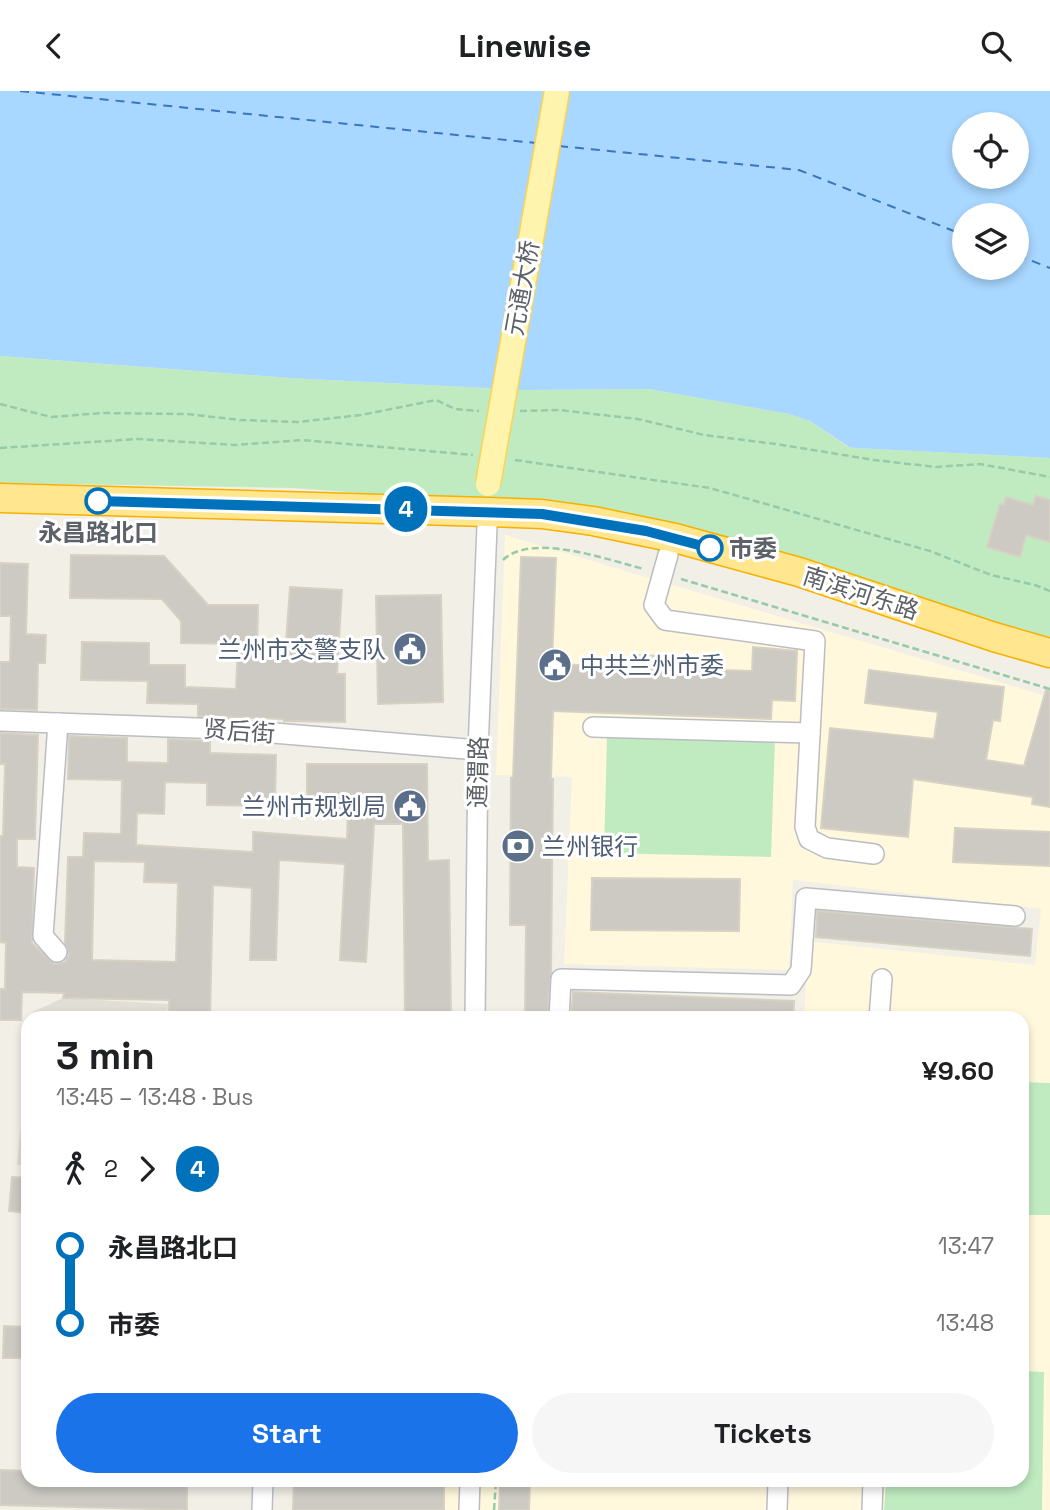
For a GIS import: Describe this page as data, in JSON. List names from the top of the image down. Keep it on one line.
{"streets":{"highway":["南滨河东路"],"main road":["元通大桥"],"street":["贤后街","通渭路"]},"crossings":[["南滨河东路","通渭路"],["贤后街","通渭路"]],"places":{"other":["永昌路北口","市委"],"public building":["兰州市交警支队","中共兰州市委","兰州市规划局"],"bank":["兰州银行"]},"lines":["bus line 4"],"page":{"header":"Linewise","on_map":"4","heading":["3 min","13:45 – 13:48 · Bus","¥9.60"],"legs":["2","4"],"list":[{"name":"永昌路北口","value":"13:47"},{"name":"市委","value":"13:48"}],"buttons":["Start","Tickets"]}}
